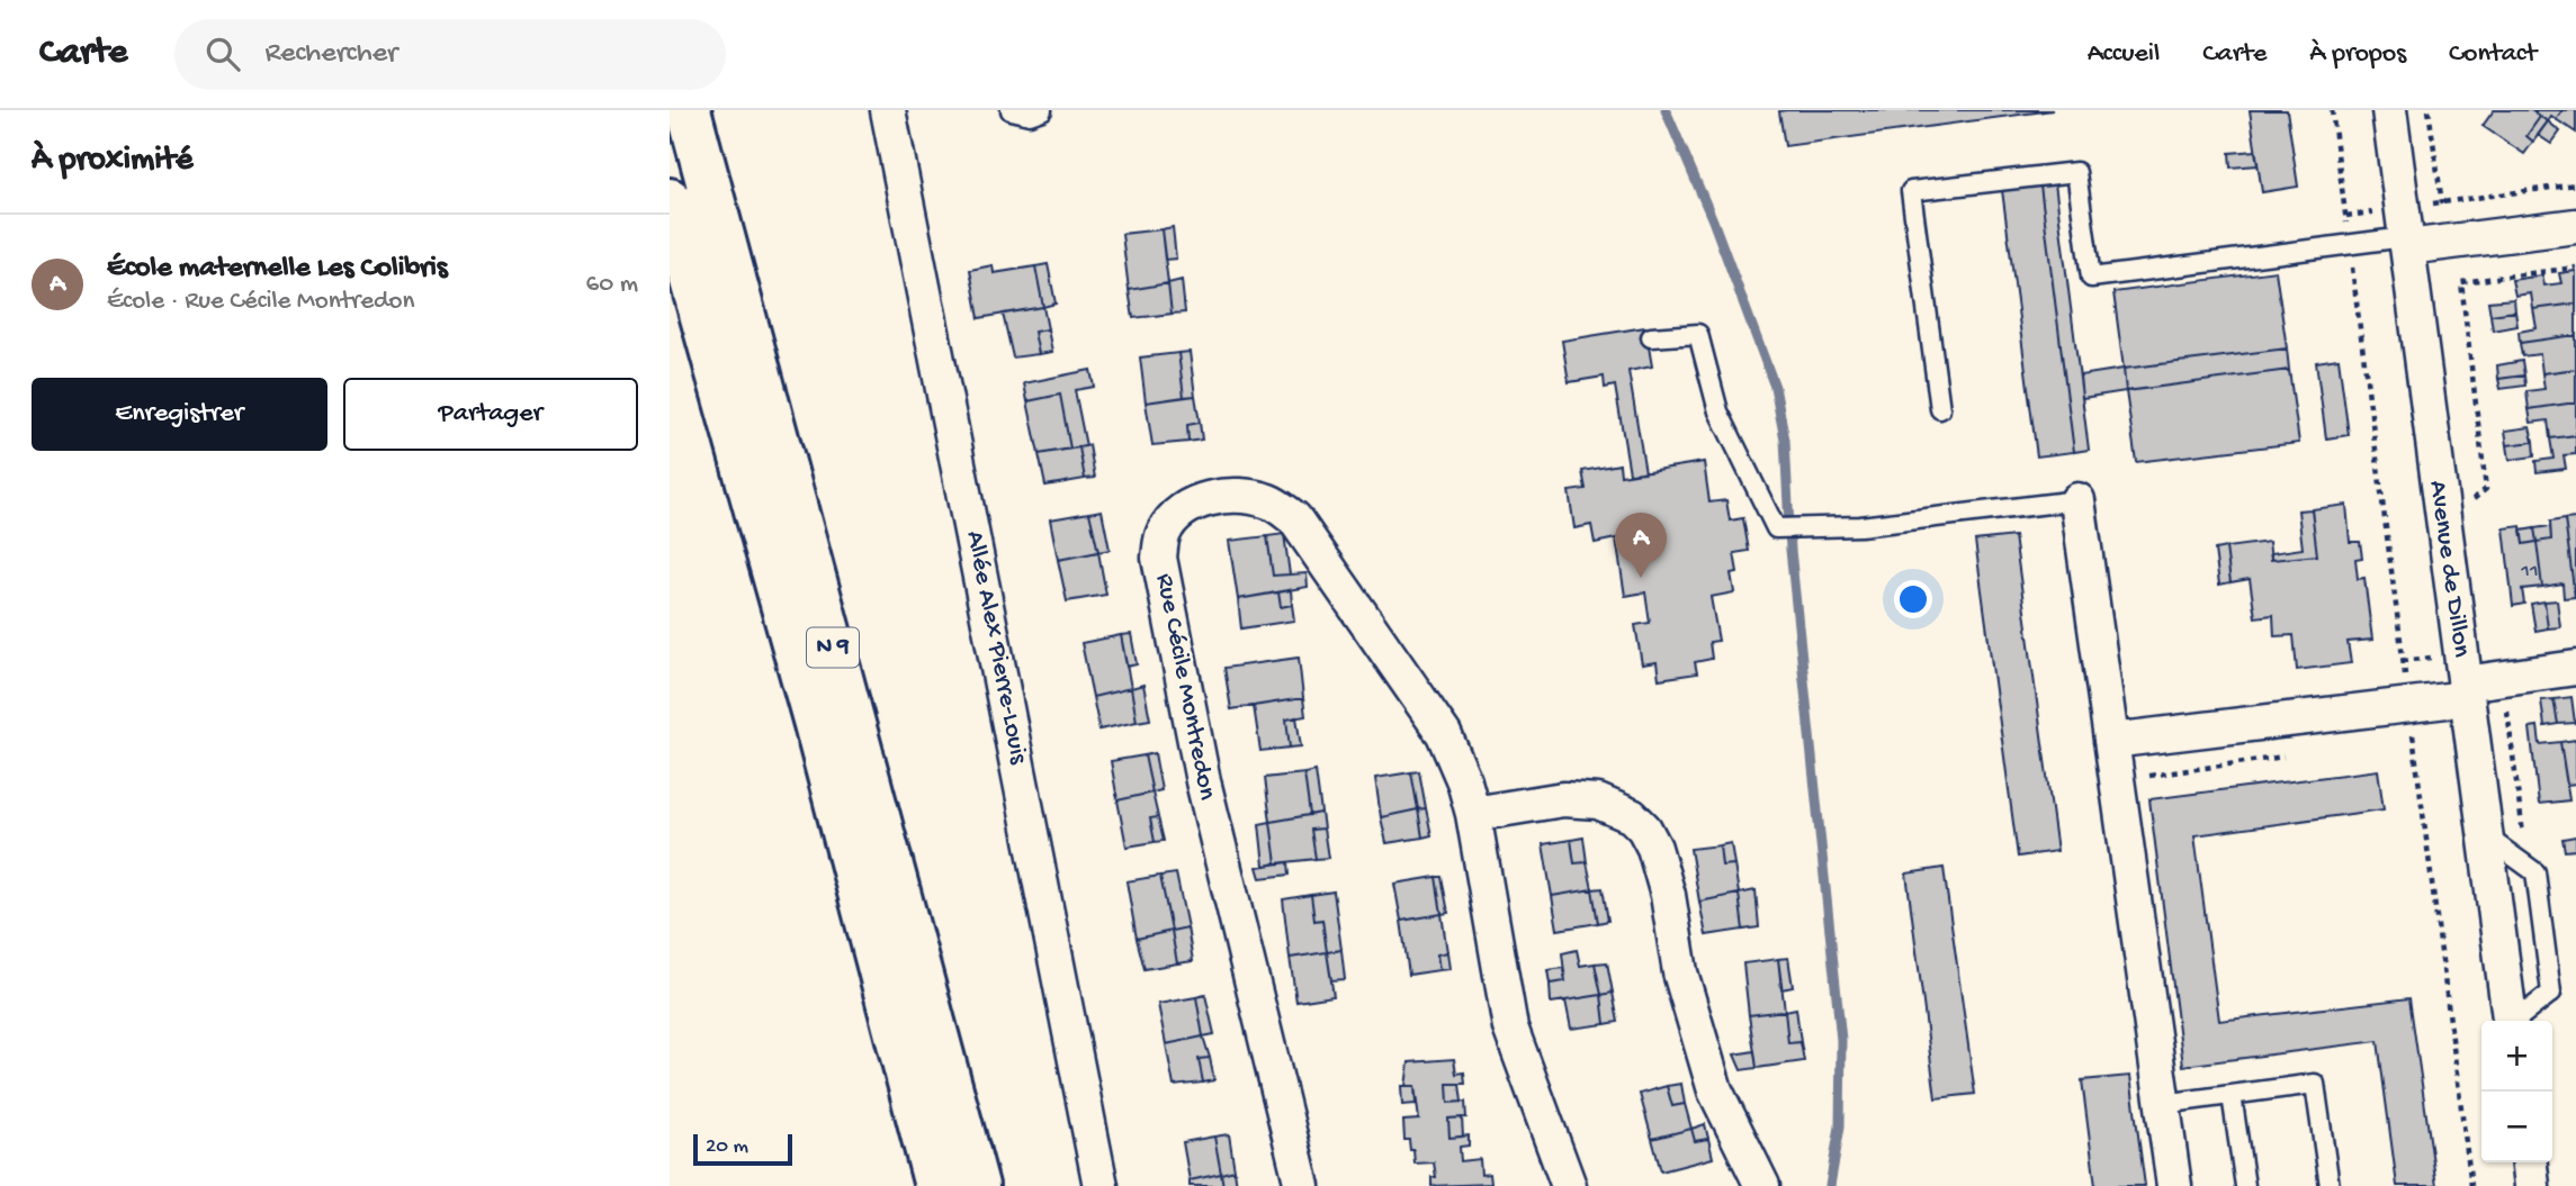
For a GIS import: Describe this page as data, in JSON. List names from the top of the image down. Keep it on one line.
{"streets":{"main road":["N 9"],"street":["Avenue de Dillon","Allée Alex Pierre-Louis","Rue Cécile Montredon"]},"house_numbers":["11"],"scale_bar":"20 m","page":{"header":"Carte","search":"Rechercher","nav":["Accueil","Carte","À propos","Contact"],"heading":"À proximité","list":[{"mark":"A","name":"École maternelle Les Colibris","note":"École · Rue Cécile Montredon","value":"60 m"}],"buttons":["Enregistrer","Partager"],"pins":"A","map_buttons":["+","−"],"scale":"20 m"}}
